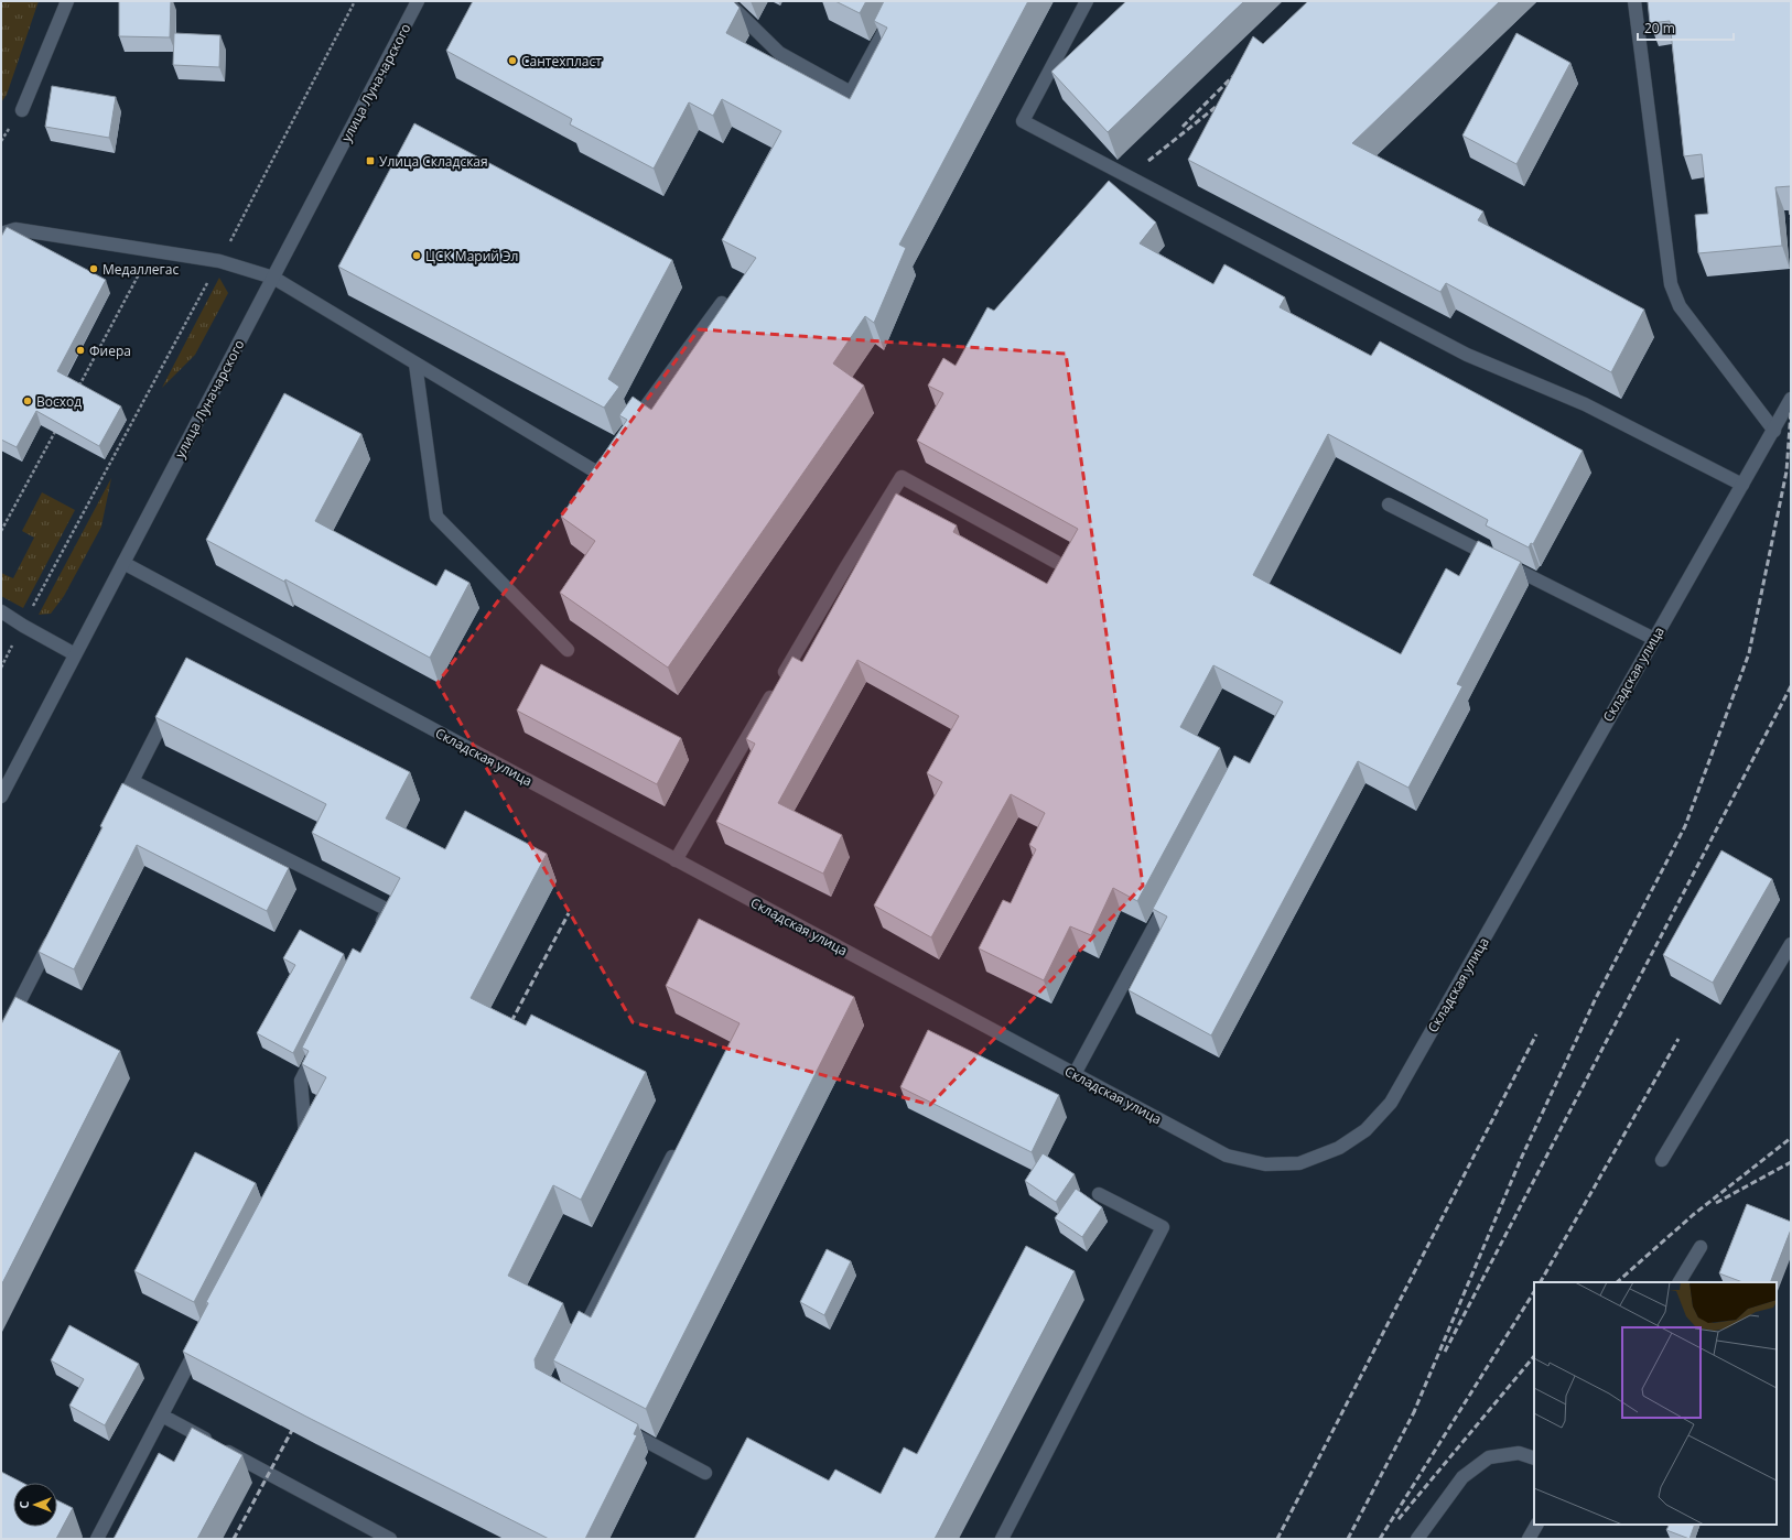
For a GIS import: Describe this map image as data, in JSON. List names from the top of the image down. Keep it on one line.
{"streets":{"street":["улица Луначарского","Складская улица"]},"crossings":[["улица Луначарского","Складская улица"]],"places":{"other":["Сантехпласт","ЦСК Марий Эл","Медаллегас","Фиера","Восход"],"transit":["Улица Складская"]},"scale_bar":"20 m","north":"left"}
